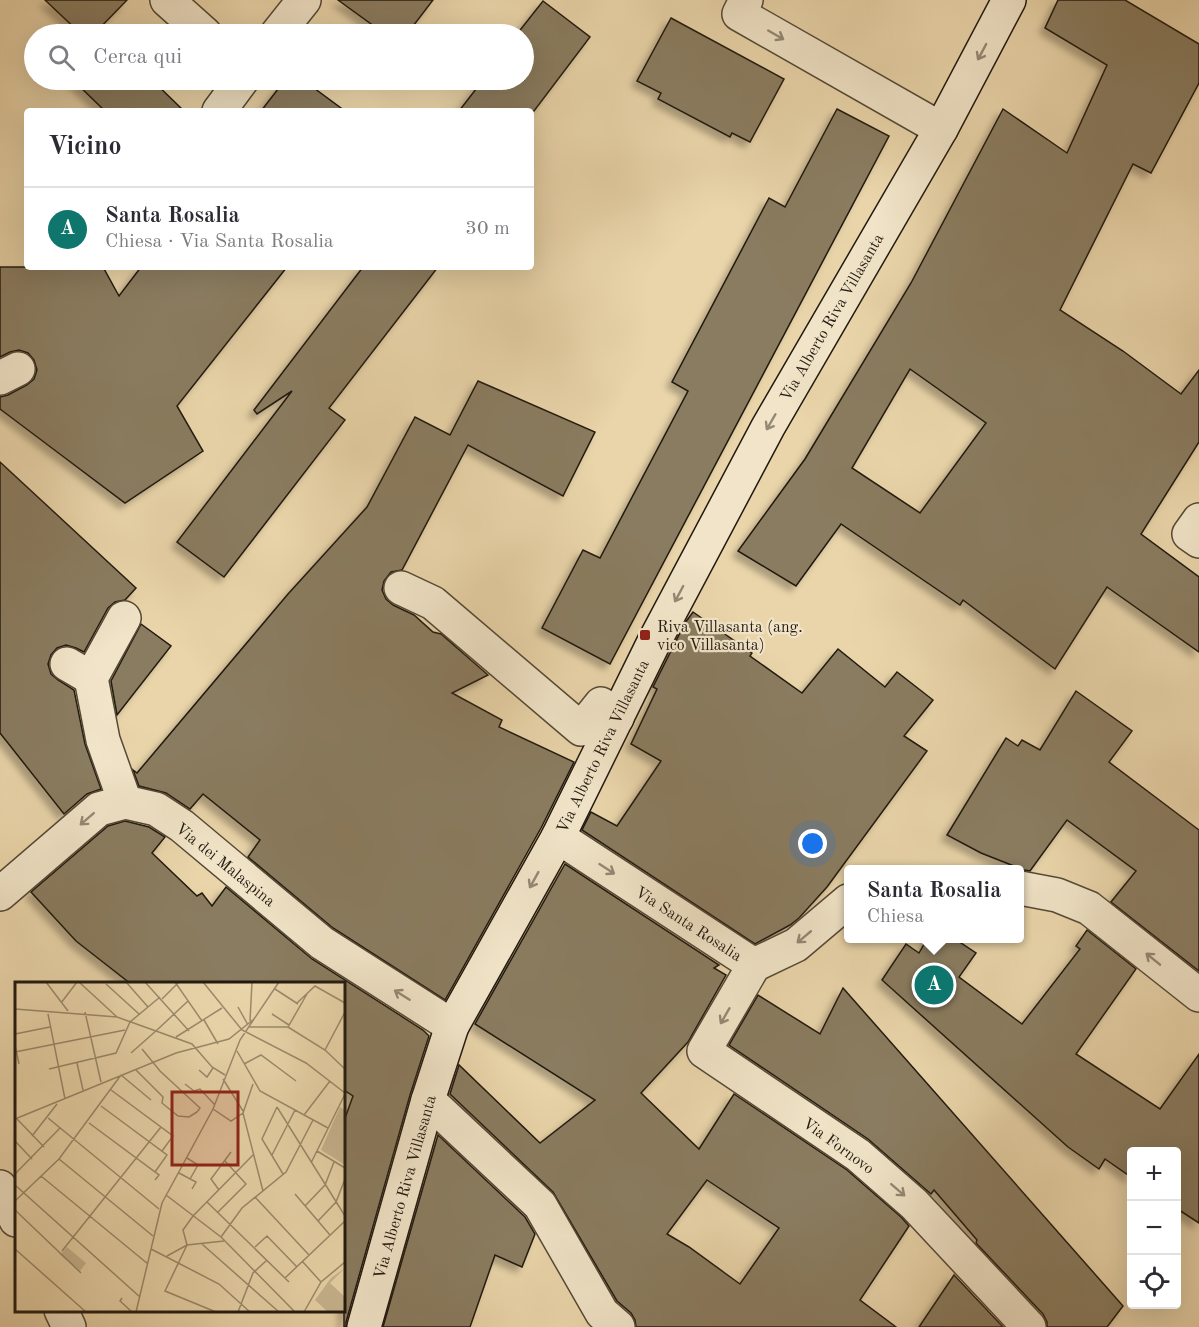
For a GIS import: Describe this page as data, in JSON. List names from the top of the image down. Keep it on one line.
{"streets":{"street":["Via Alberto Riva Villasanta","Via dei Malaspina","Via Santa Rosalia","Via Fornovo"]},"crossings":[["Via Alberto Riva Villasanta","Via dei Malaspina"],["Via Alberto Riva Villasanta","Via Santa Rosalia"],["Via Santa Rosalia","Via Fornovo"]],"one_way":["Via Alberto Riva Villasanta","Via dei Malaspina"],"places":{"transit":["Riva Villasanta (ang. vico Villasanta)"]},"page":{"search":"Cerca qui","heading":"Vicino","list":[{"mark":"A","name":"Santa Rosalia","note":"Chiesa · Via Santa Rosalia","value":"30 m"}],"popup":["Santa Rosalia","Chiesa"],"pins":"A","map_buttons":["+","−"]}}
